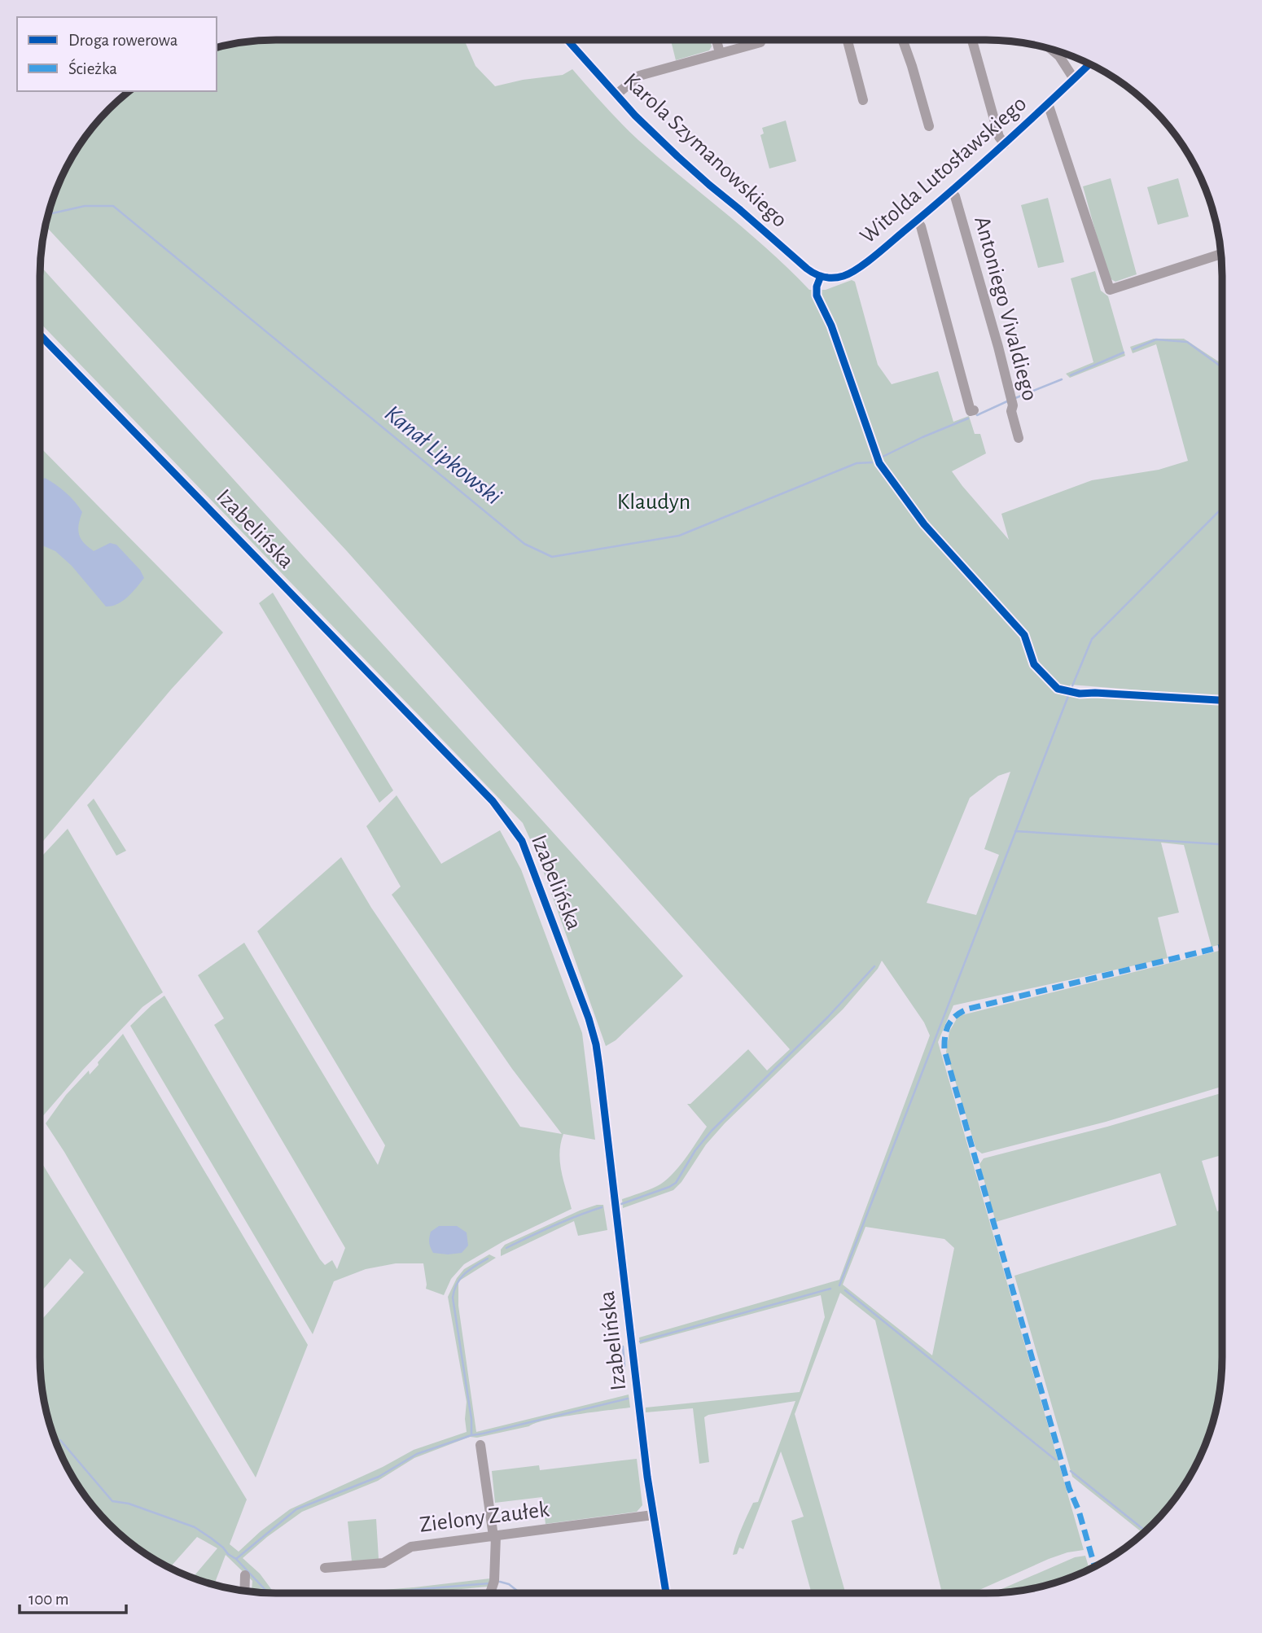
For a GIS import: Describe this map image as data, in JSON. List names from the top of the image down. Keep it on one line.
{"streets":{"street":["Karola Szymanowskiego","Witolda Lutosławskiego","Antoniego Vivaldiego","Izabelińska","Zielony Zaułek"]},"crossings":[["Karola Szymanowskiego","Witolda Lutosławskiego"],["Witolda Lutosławskiego","Antoniego Vivaldiego"],["Izabelińska","Zielony Zaułek"]],"water":["Kanał Lipkowski"],"parks":["Klaudyn"],"legend":["Droga rowerowa","Ścieżka"],"scale_bar":"100 m"}
